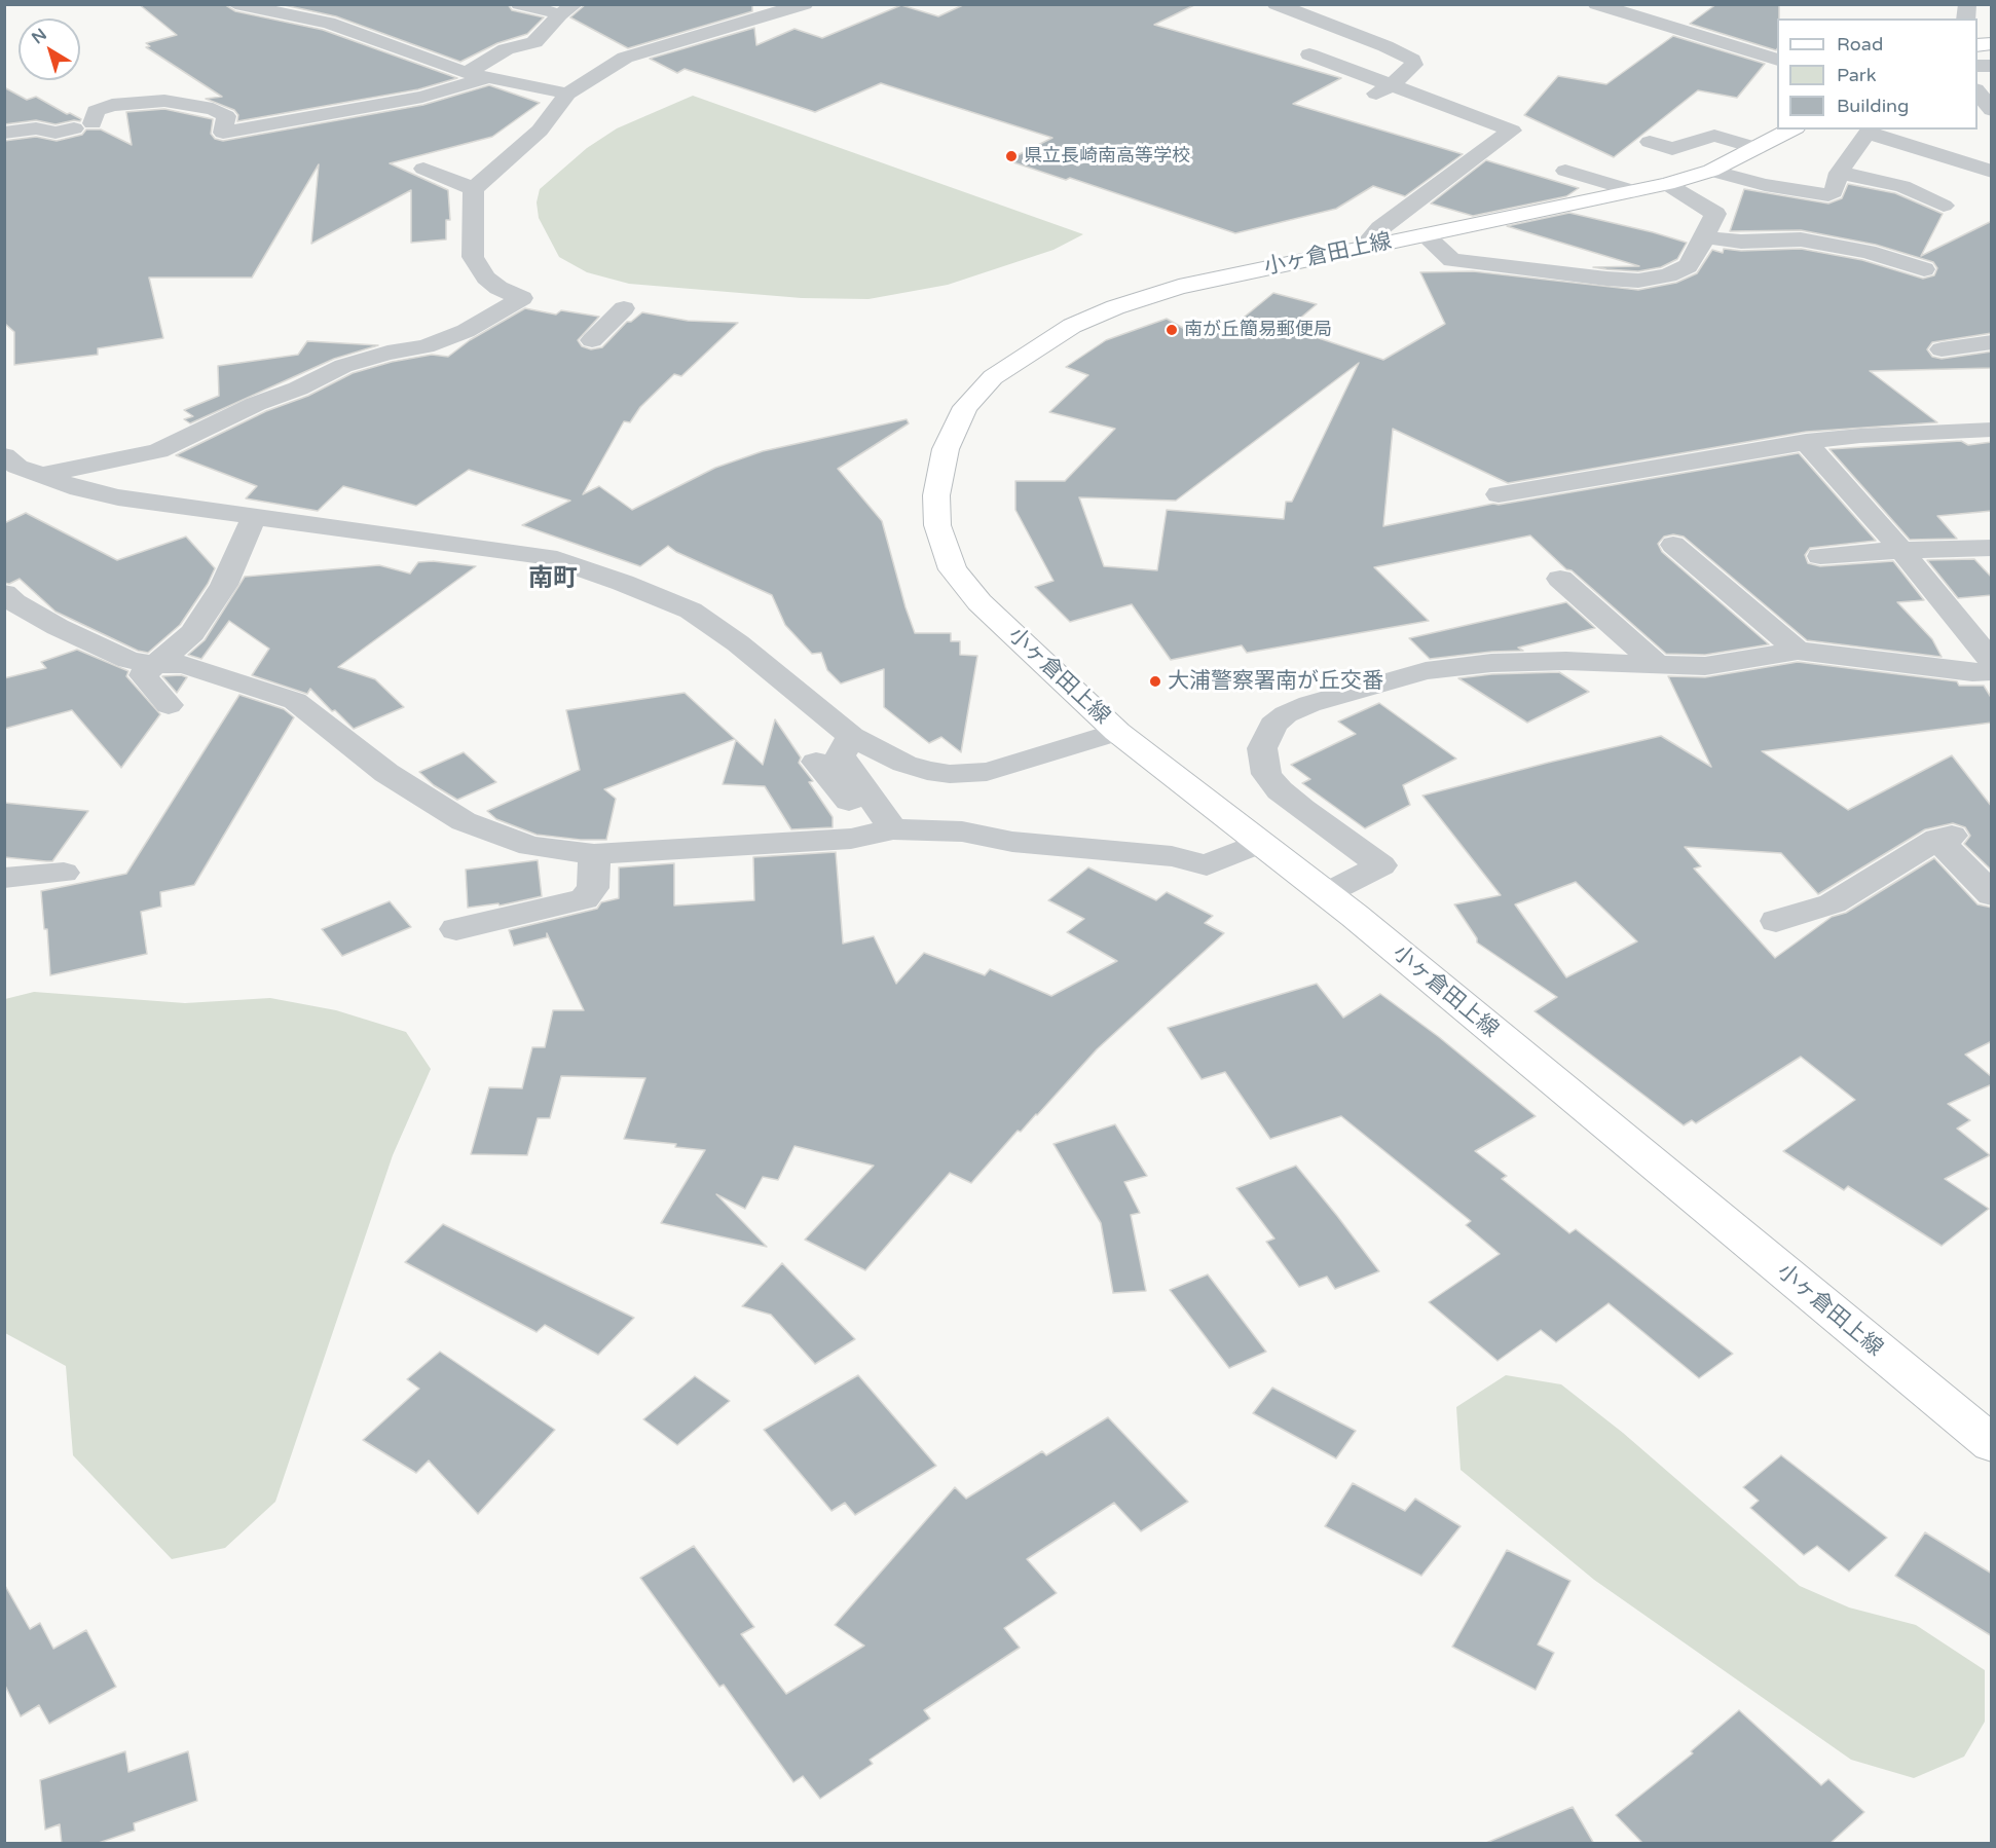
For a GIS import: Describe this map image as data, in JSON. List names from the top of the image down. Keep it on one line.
{"streets":{"main road":["小ヶ倉田上線"]},"districts":["南町"],"places":["県立長崎南高等学校","南が丘簡易郵便局","大浦警察署南が丘交番"],"legend":["Road","Park","Building"],"north":"top left"}
